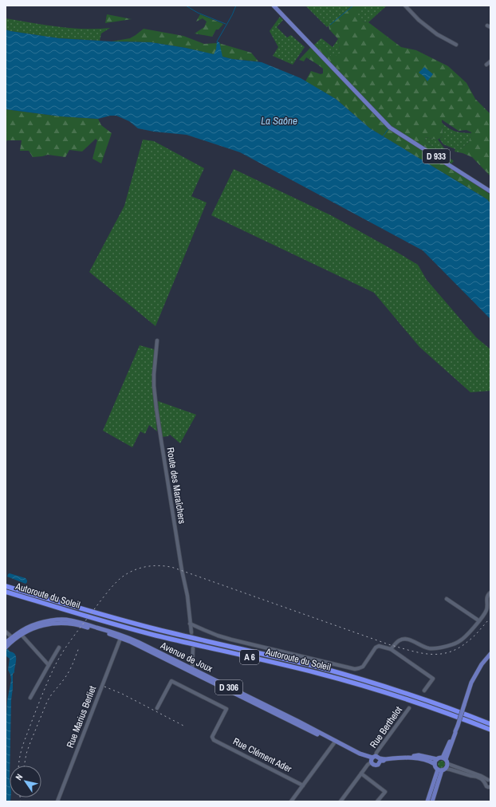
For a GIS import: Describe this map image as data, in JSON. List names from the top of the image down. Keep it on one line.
{"streets":{"highway":["Autoroute du Soleil","A 6"],"main road":["D 933","Avenue de Joux","D 306"],"street":["Route des Maraîchers","Rue Marius Berliet","Rue Berthelot","Rue Clément Ader"]},"crossings":[["Avenue de Joux","D 306"],["Avenue de Joux","Rue Marius Berliet"],["Avenue de Joux","Rue Berthelot"],["D 306","Rue Berthelot"]],"water":["La Saône"],"north":"top left"}
